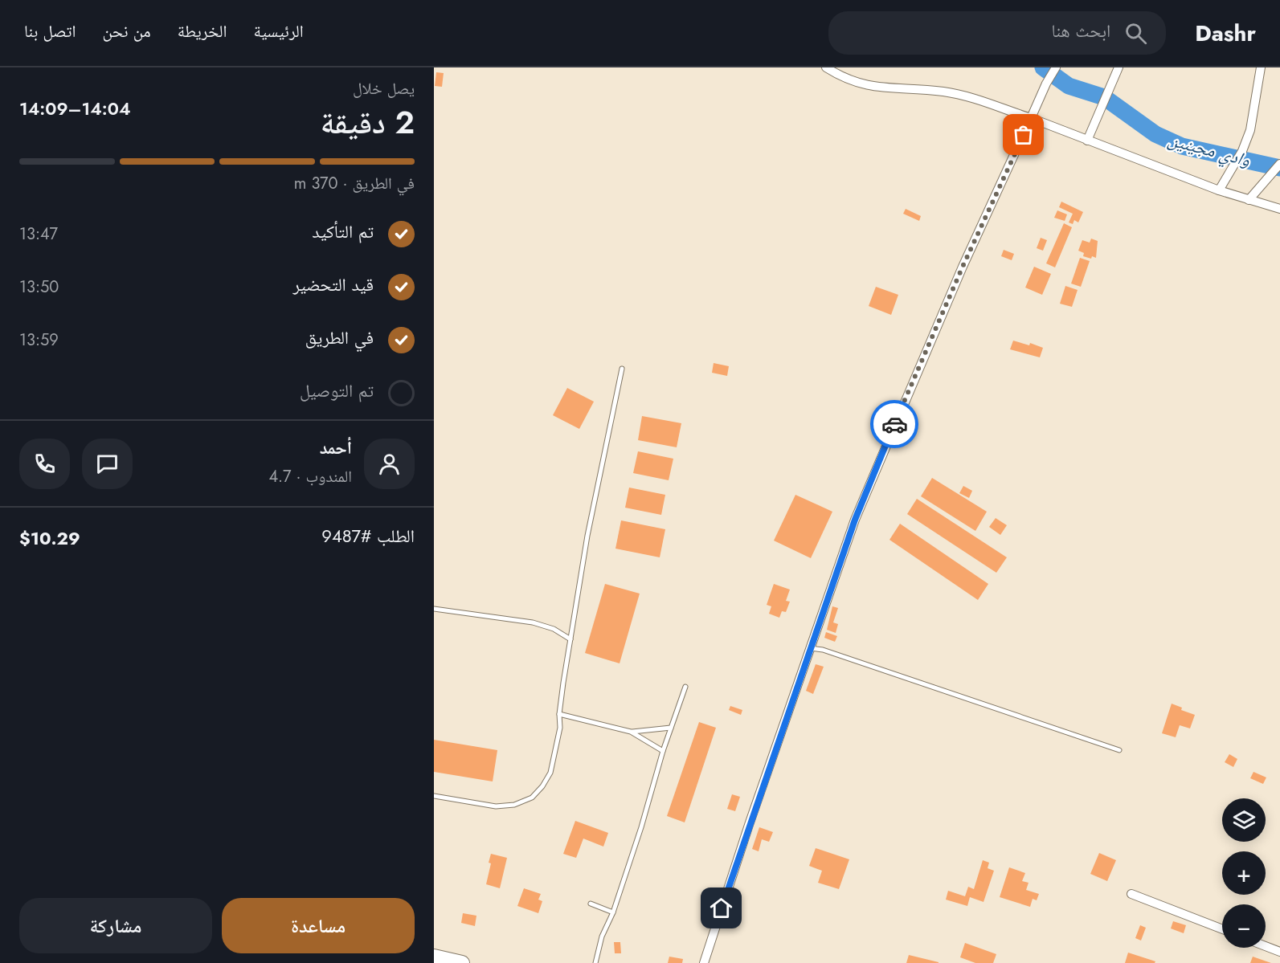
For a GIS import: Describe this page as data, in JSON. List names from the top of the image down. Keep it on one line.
{"water":["وادي مجينين"],"page":{"header":"Dashr","search":"ابحث هنا","nav":["الرئيسية","الخريطة","من نحن","اتصل بنا"],"heading":["2 دقيقة","يصل خلال","14:04–14:09"],"panel":["أحمد","المندوب · 4.7","الطلب #9487","$10.29"],"bar":"في الطريق · 370 m","list":[["تم التأكيد","13:47"],["قيد التحضير","13:50"],["في الطريق","13:59"],"تم التوصيل"],"map_buttons":["+","−"],"buttons":["مساعدة","مشاركة"]}}
